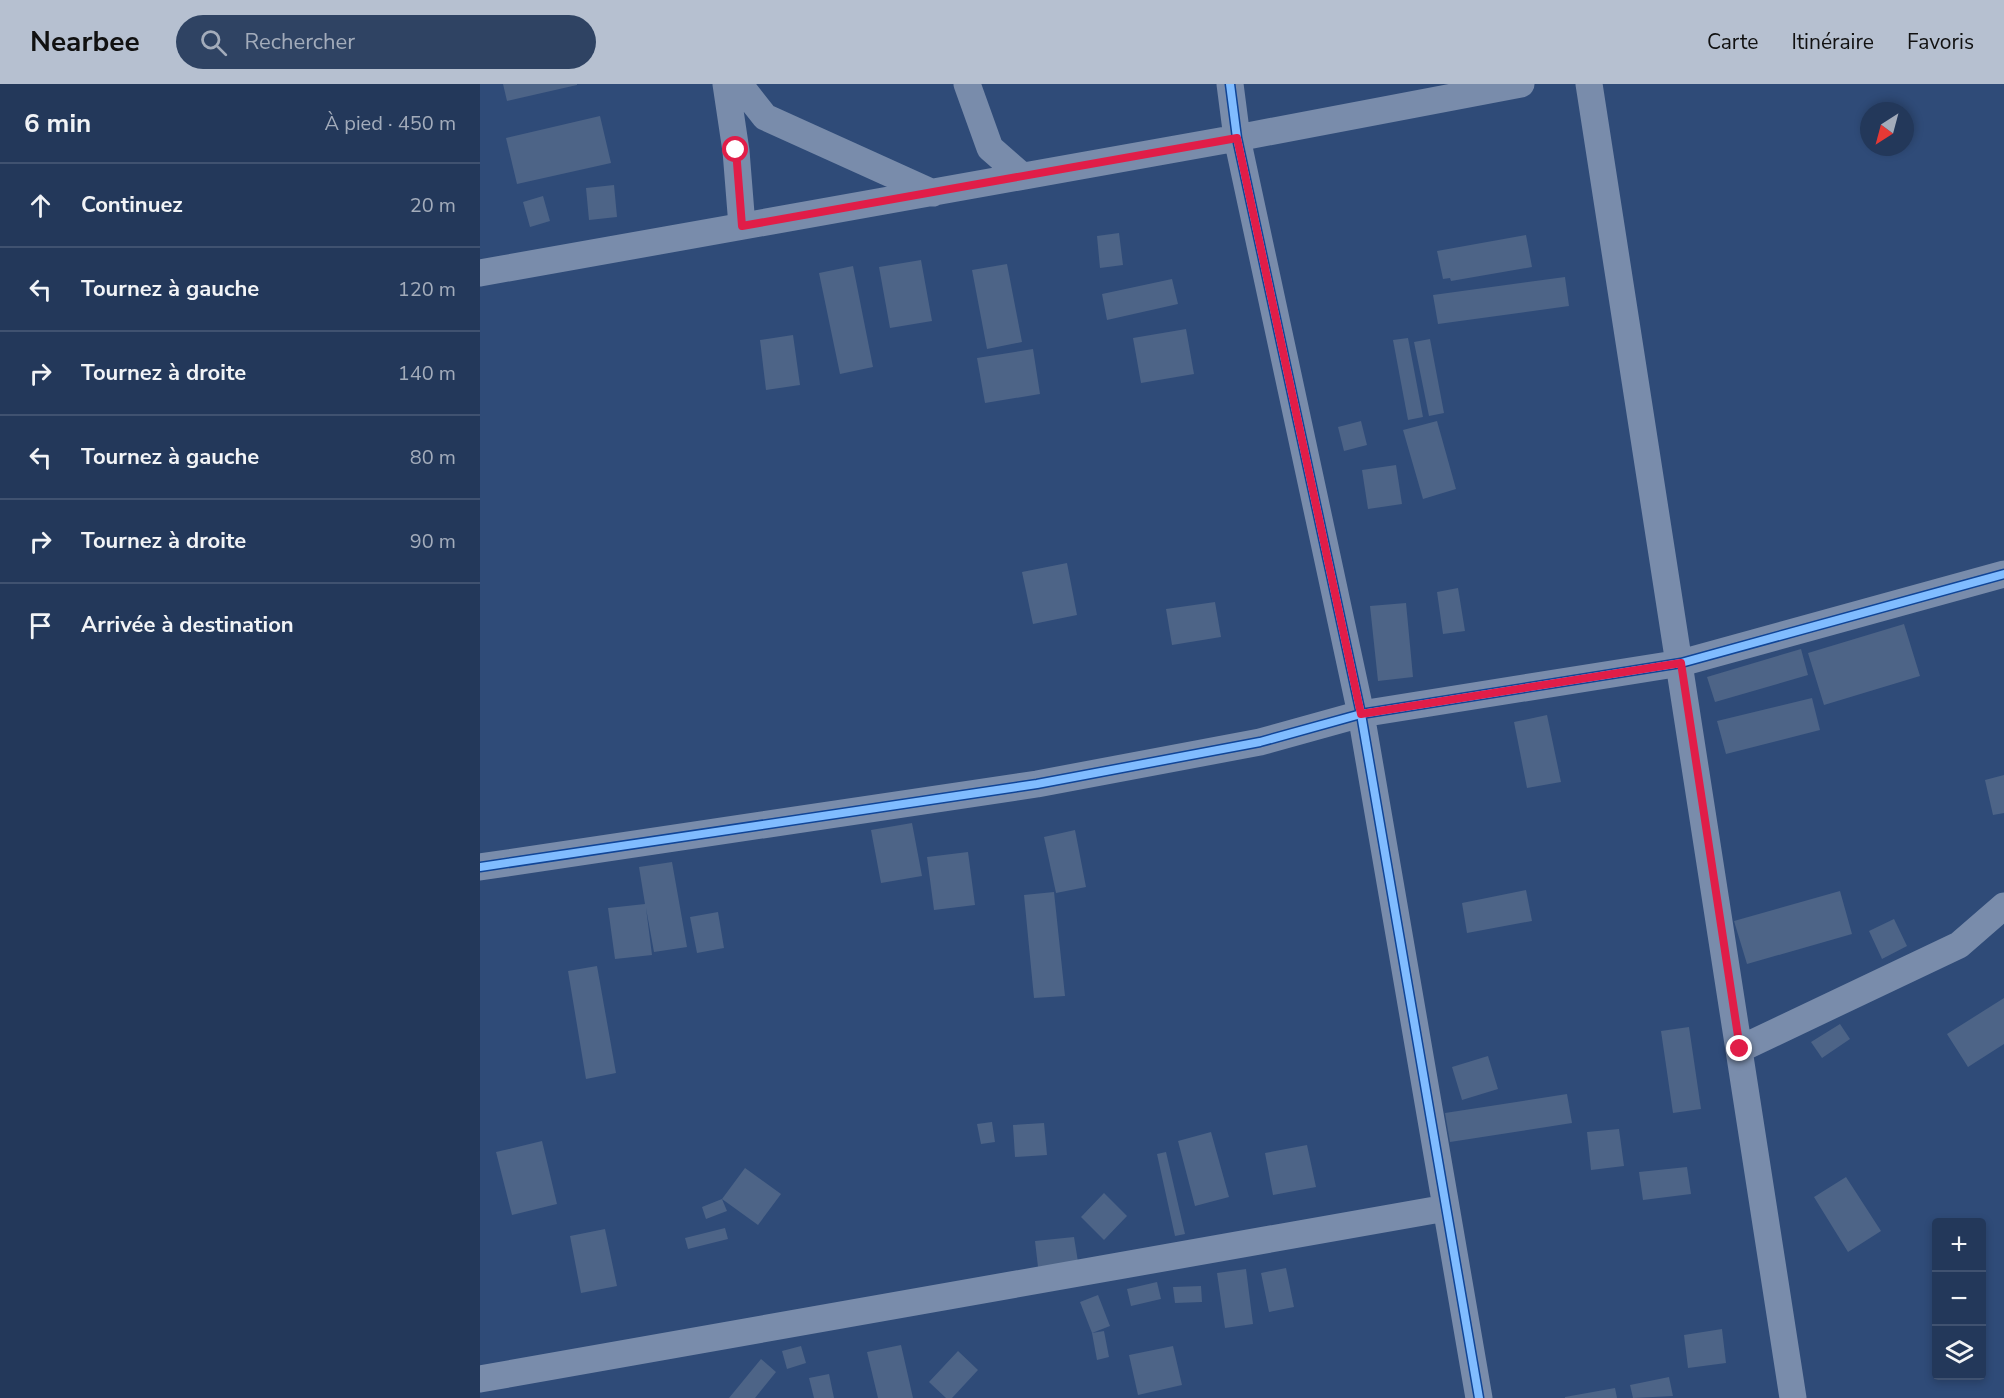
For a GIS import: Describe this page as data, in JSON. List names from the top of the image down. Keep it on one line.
{"north":"bottom left","page":{"header":"Nearbee","search":"Rechercher","nav":["Carte","Itinéraire","Favoris"],"heading":["6 min","À pied · 450 m"],"list":[["Continuez","20 m"],["Tournez à gauche","120 m"],["Tournez à droite","140 m"],["Tournez à gauche","80 m"],["Tournez à droite","90 m"],"Arrivée à destination"],"map_buttons":["+","−"]}}
